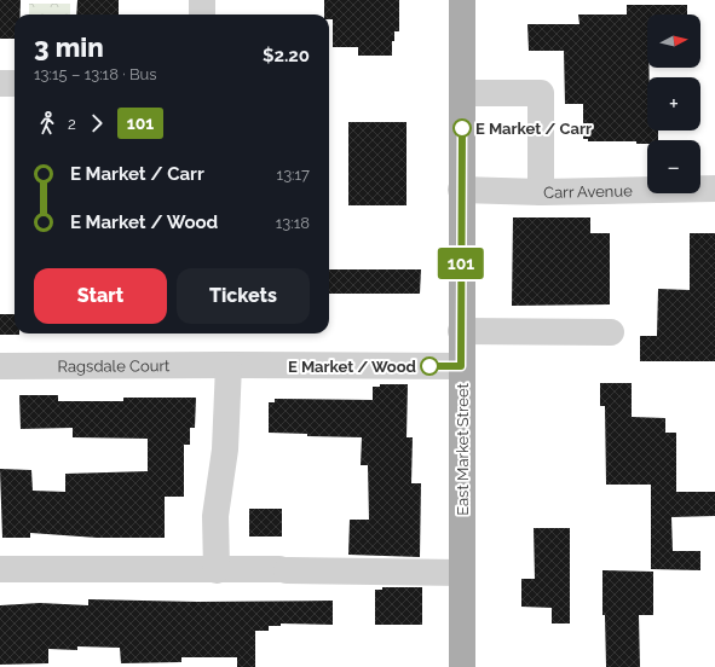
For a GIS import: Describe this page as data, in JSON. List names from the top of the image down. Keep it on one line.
{"streets":{"main road":["East Market Street"],"street":["Carr Avenue","Ragsdale Court"]},"crossings":[["Carr Avenue","East Market Street"],["Ragsdale Court","East Market Street"]],"places":["E Market / Carr","E Market / Wood"],"lines":["bus line 101"],"north":"right","page":{"on_map":"101","map_buttons":["+","−"],"heading":["3 min","13:15 – 13:18 · Bus","$2.20"],"legs":["2","101"],"list":[{"name":"E Market / Carr","value":"13:17"},{"name":"E Market / Wood","value":"13:18"}],"buttons":["Start","Tickets"]}}
